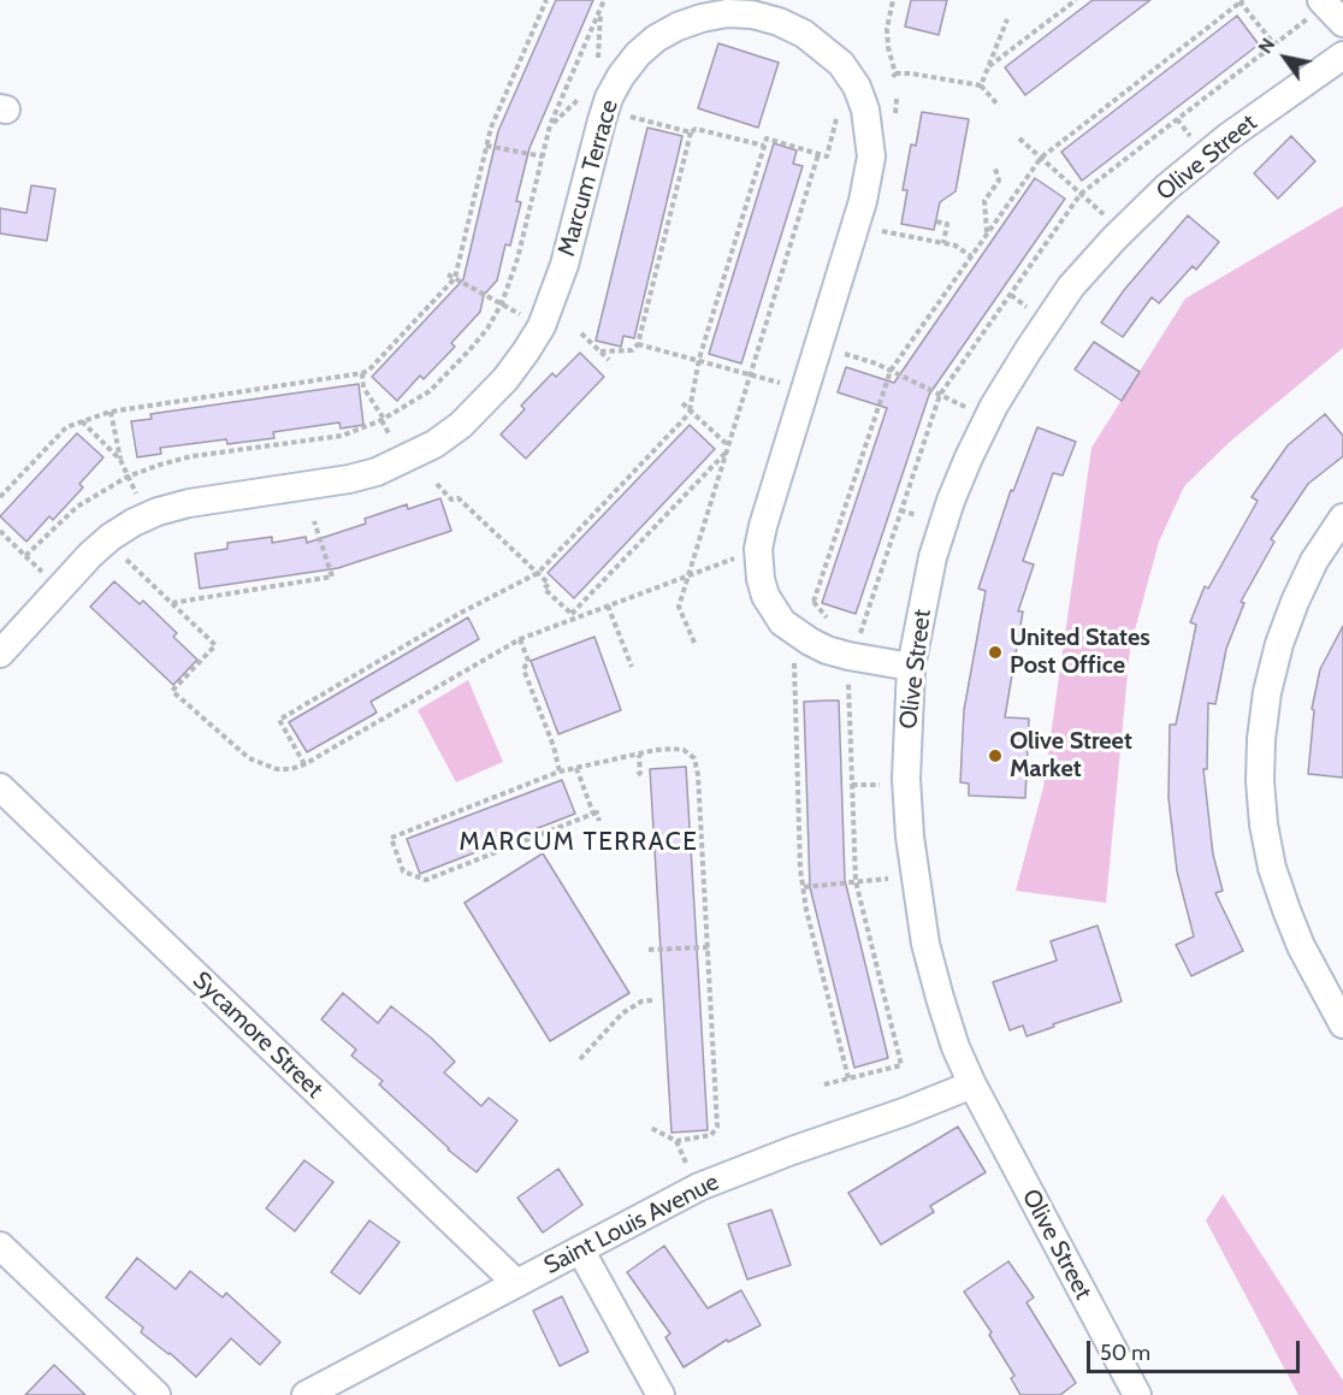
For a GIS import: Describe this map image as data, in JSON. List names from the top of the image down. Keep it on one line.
{"streets":{"street":["Olive Street","Marcum Terrace","Sycamore Street","Saint Louis Avenue"]},"crossings":[["Olive Street","Marcum Terrace"],["Olive Street","Saint Louis Avenue"],["Sycamore Street","Saint Louis Avenue"]],"districts":["MARCUM TERRACE"],"places":["United States Post Office","Olive Street Market"],"scale_bar":"50 m","north":"top left"}
